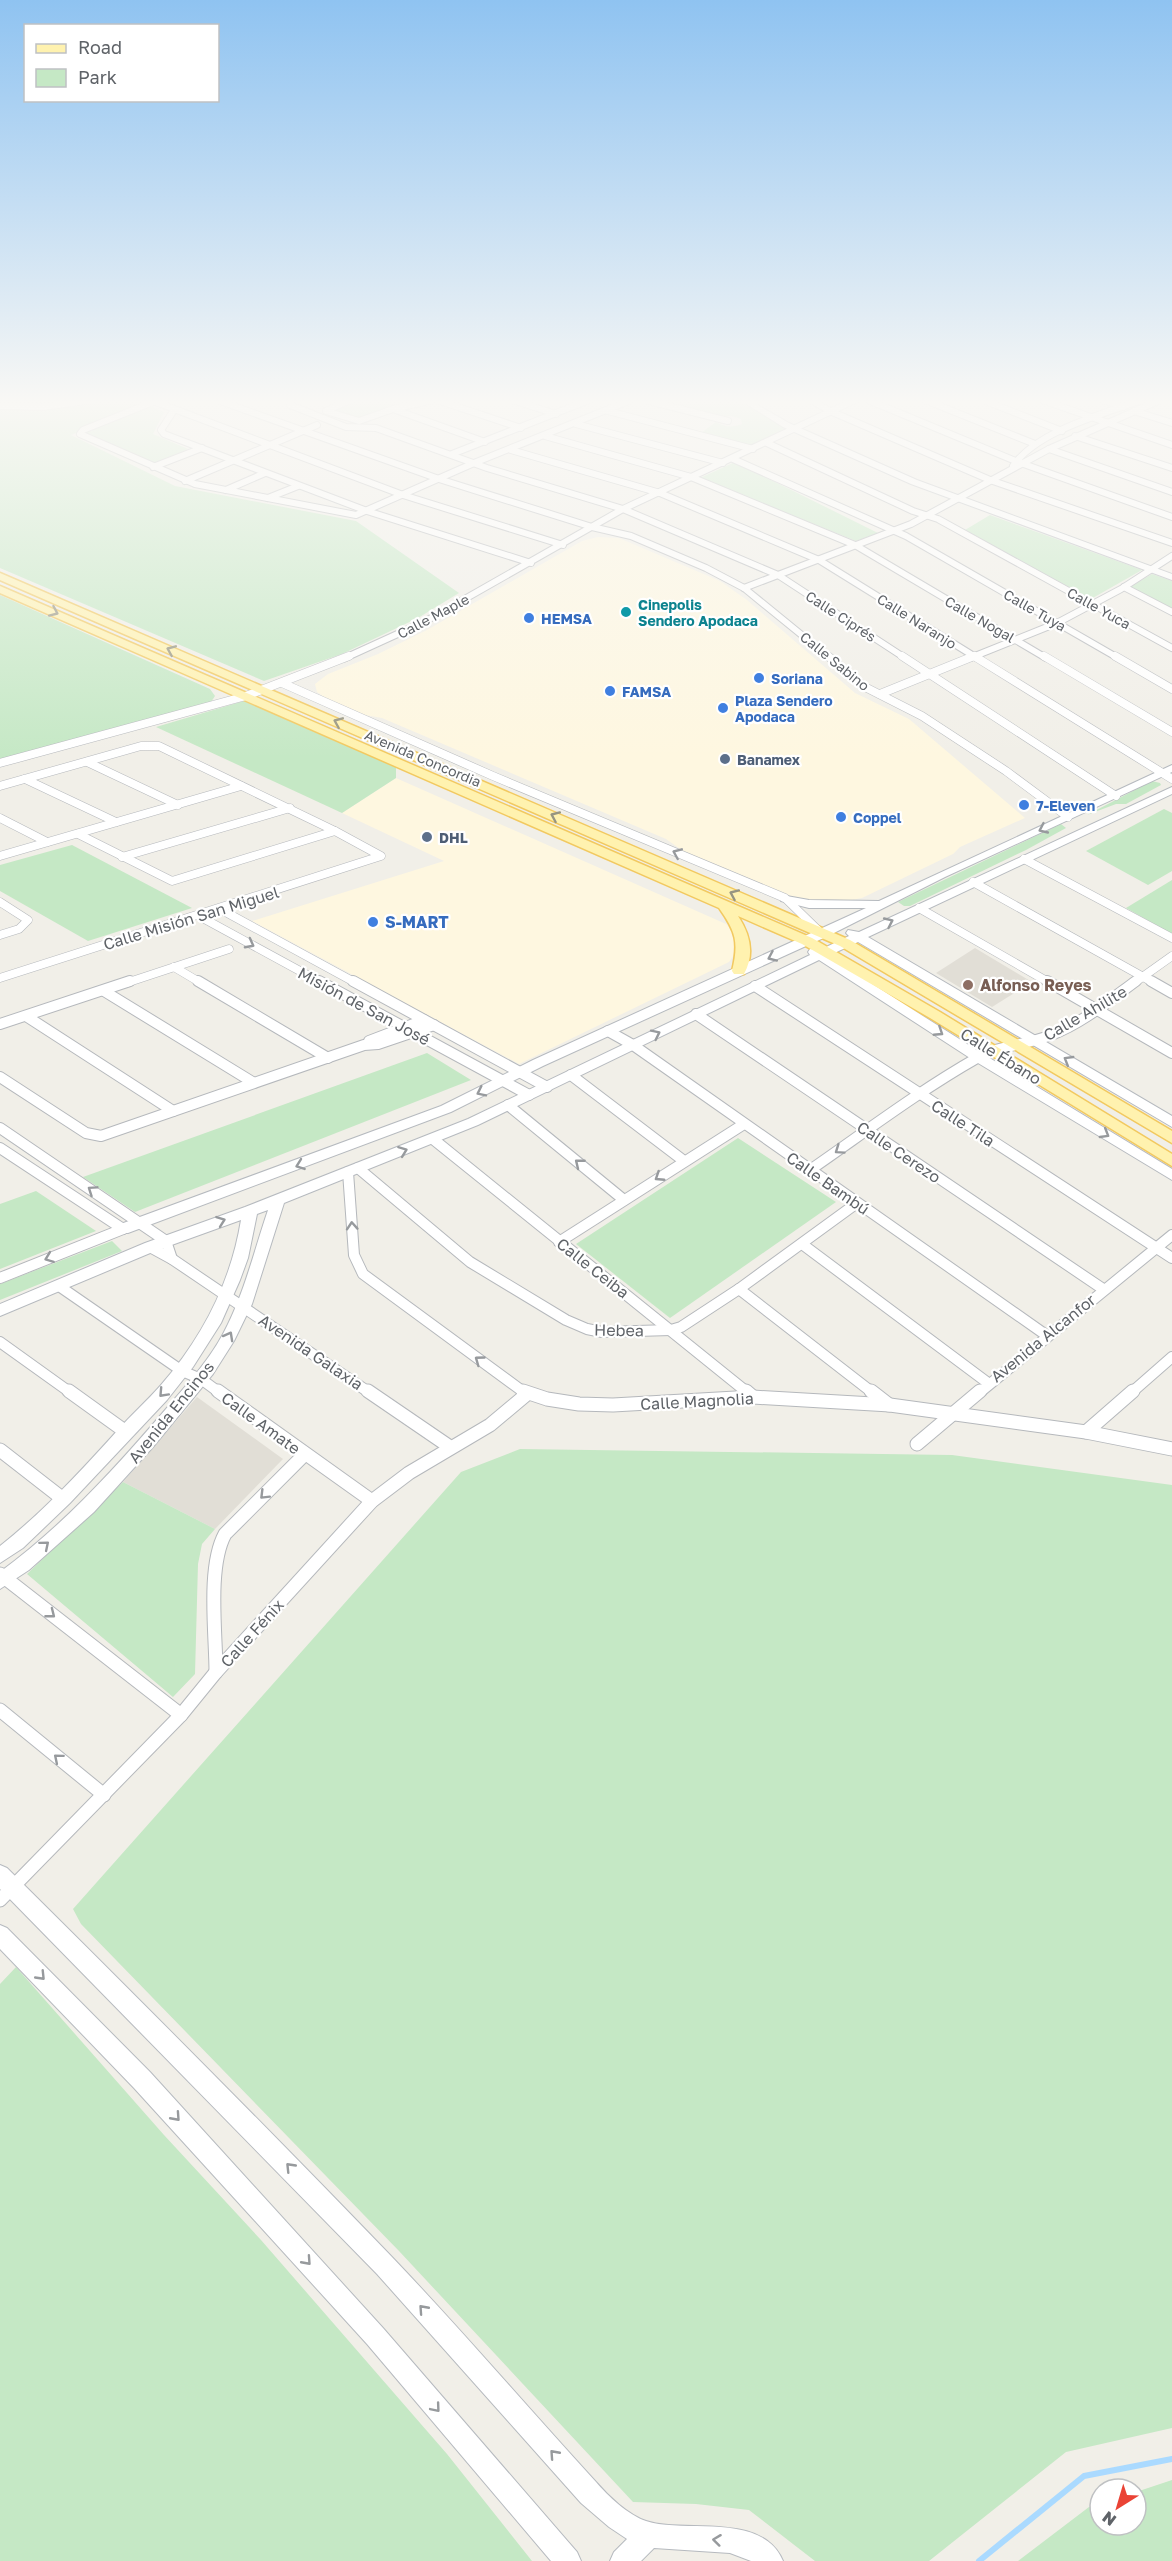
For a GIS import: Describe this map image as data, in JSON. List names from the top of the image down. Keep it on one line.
{"streets":{"main road":["Avenida Concordia","Calle Ébano"],"street":["Calle Yuca","Calle Tuya","Calle Maple","Calle Ciprés","Calle Nogal","Calle Naranjo","Calle Sabino","Calle Misión San Miguel","Misión de San José","Calle Ahilite","Calle Tila","Calle Cerezo","Calle Bambú","Calle Ceiba","Hebea","Avenida Alcanfor","Avenida Galaxia","Calle Magnolia","Avenida Encinos","Calle Amate","Calle Fénix"]},"crossings":[["Calle Maple","Calle Sabino"],["Calle Maple","Avenida Concordia"],["Avenida Concordia","Calle Ébano"],["Calle Misión San Miguel","Misión de San José"],["Calle Ahilite","Calle Ébano"],["Calle Ahilite","Calle Tila"],["Calle Ahilite","Calle Cerezo"],["Calle Ahilite","Calle Bambú"],["Calle Tila","Avenida Alcanfor"],["Calle Cerezo","Avenida Alcanfor"],["Calle Bambú","Hebea"],["Calle Bambú","Avenida Alcanfor"],["Calle Ceiba","Hebea"],["Calle Ceiba","Calle Magnolia"],["Hebea","Calle Magnolia"],["Avenida Alcanfor","Calle Magnolia"],["Avenida Galaxia","Avenida Encinos"],["Avenida Galaxia","Calle Fénix"],["Calle Magnolia","Calle Fénix"],["Avenida Encinos","Calle Amate"],["Calle Amate","Calle Fénix"]],"places":["Cinepolis Sendero Apodaca","HEMSA","Soriana","FAMSA","Plaza Sendero Apodaca","Banamex","7-Eleven","Coppel","DHL","S-MART","Alfonso Reyes"],"legend":["Road","Park"],"north":"bottom left"}
